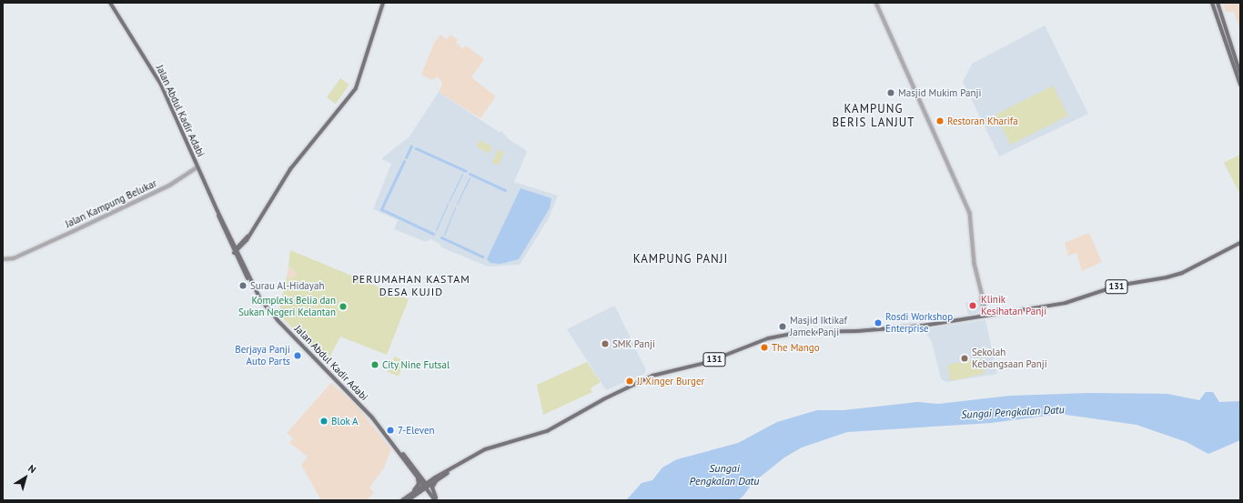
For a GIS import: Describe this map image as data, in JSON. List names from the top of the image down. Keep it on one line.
{"streets":{"main road":["Jalan Abdul Kadir Adabi","131"],"street":["Jalan Kampung Belukar"]},"crossings":[["Jalan Abdul Kadir Adabi","Jalan Kampung Belukar"],["Jalan Abdul Kadir Adabi","131"]],"districts":["KAMPUNG BERIS LANJUT","KAMPUNG PANJI","PERUMAHAN KASTAM DESA KUJID"],"water":["Sungai Pengkalan Datu"],"places":["Masjid Mukim Panji","Restoran Kharifa","Surau Al-Hidayah","Klinik Kesihatan Panji","Kompleks Belia dan Sukan Negeri Kelantan","Rosdi Workshop Enterprise","Masjid Iktikaf Jamek Panji","SMK Panji","The Mango","Berjaya Panji Auto Parts","Sekolah Kebangsaan Panji","City Nine Futsal","JJ Xinger Burger","Blok A","7-Eleven"],"north":"top right"}
